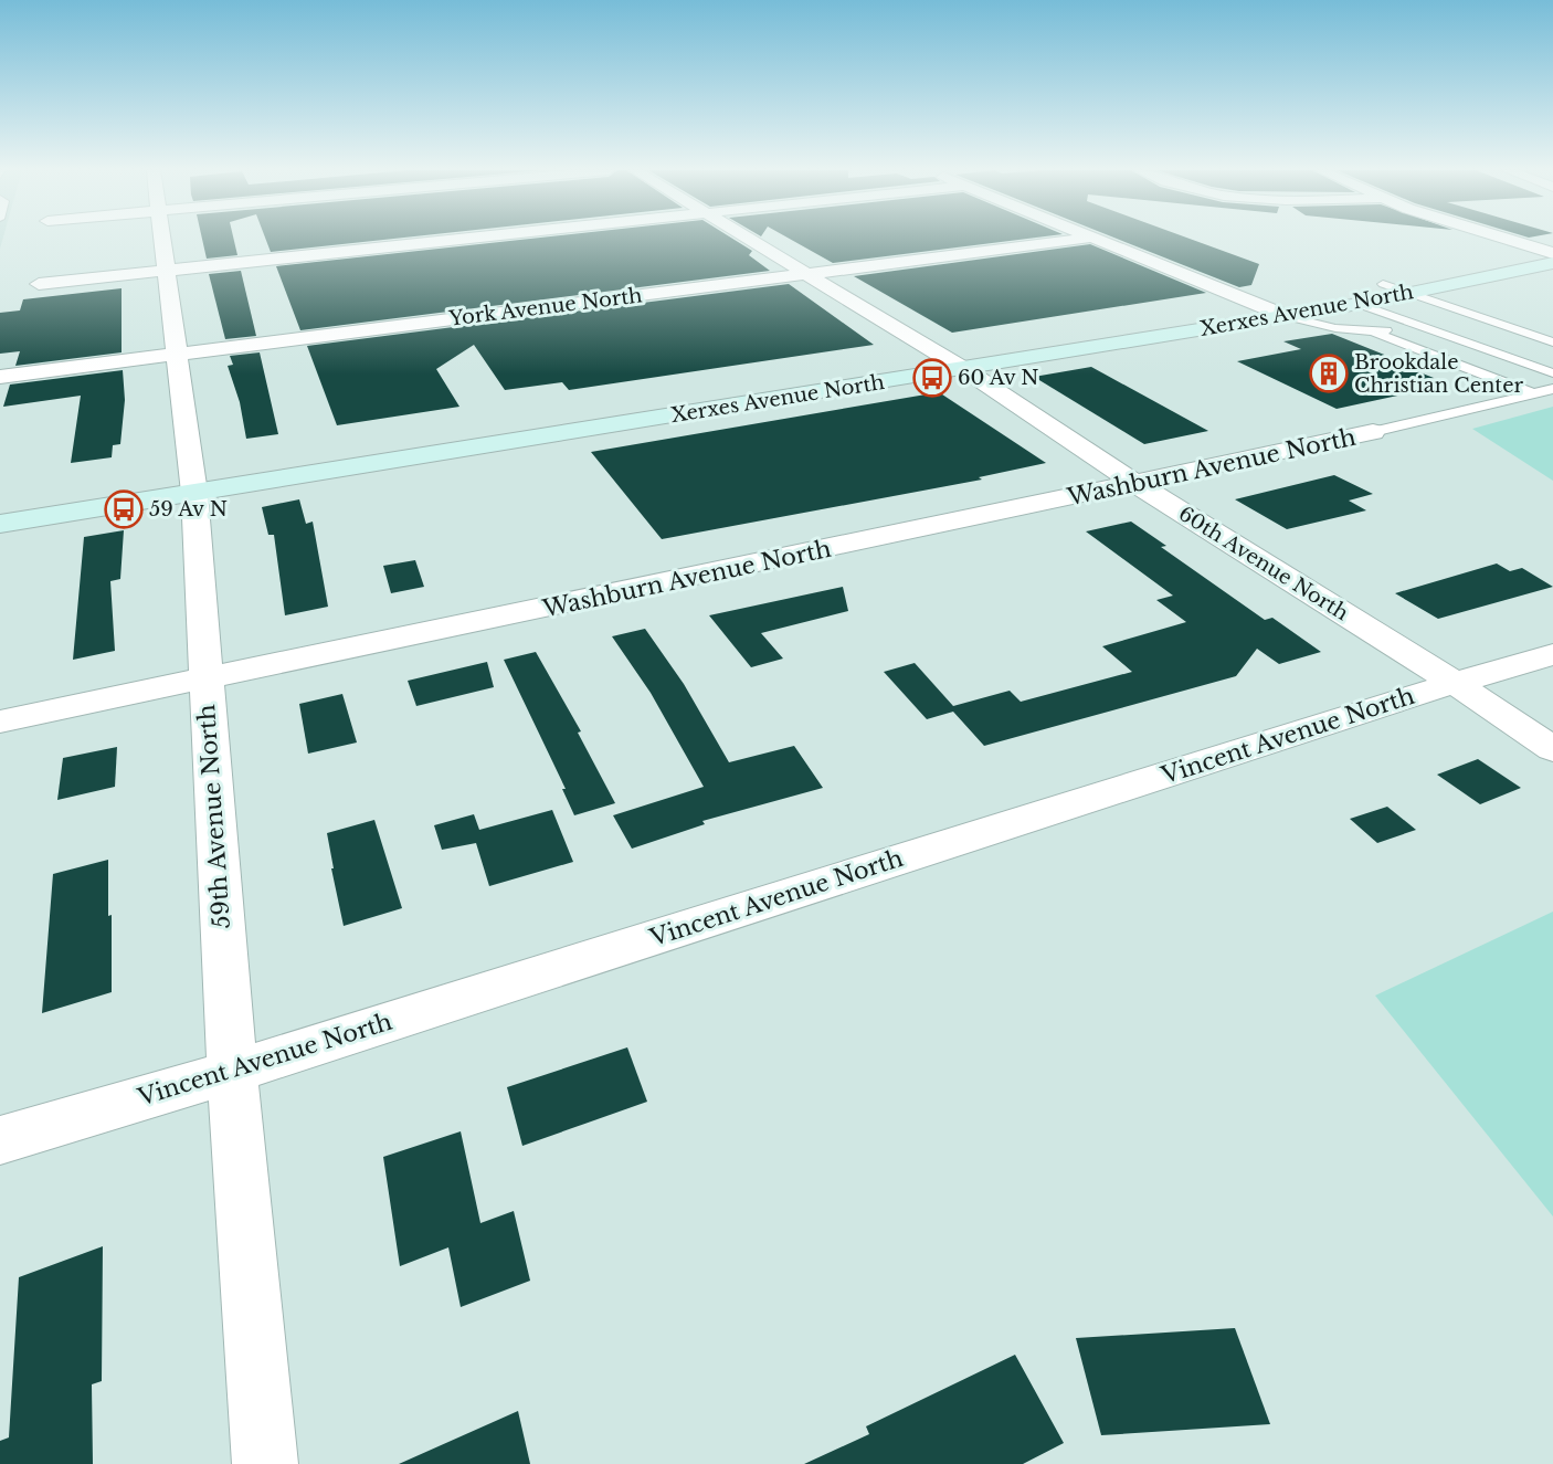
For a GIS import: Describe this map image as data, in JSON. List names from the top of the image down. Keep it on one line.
{"streets":{"street":["York Avenue North","Xerxes Avenue North","Washburn Avenue North","60th Avenue North","Vincent Avenue North","59th Avenue North"]},"crossings":[["York Avenue North","60th Avenue North"],["York Avenue North","59th Avenue North"],["Xerxes Avenue North","60th Avenue North"],["Xerxes Avenue North","59th Avenue North"],["Washburn Avenue North","60th Avenue North"],["Washburn Avenue North","59th Avenue North"],["60th Avenue North","Vincent Avenue North"],["Vincent Avenue North","59th Avenue North"]],"places":{"building":["Brookdale Christian Center"],"bus stop":["60 Av N","59 Av N"]}}
